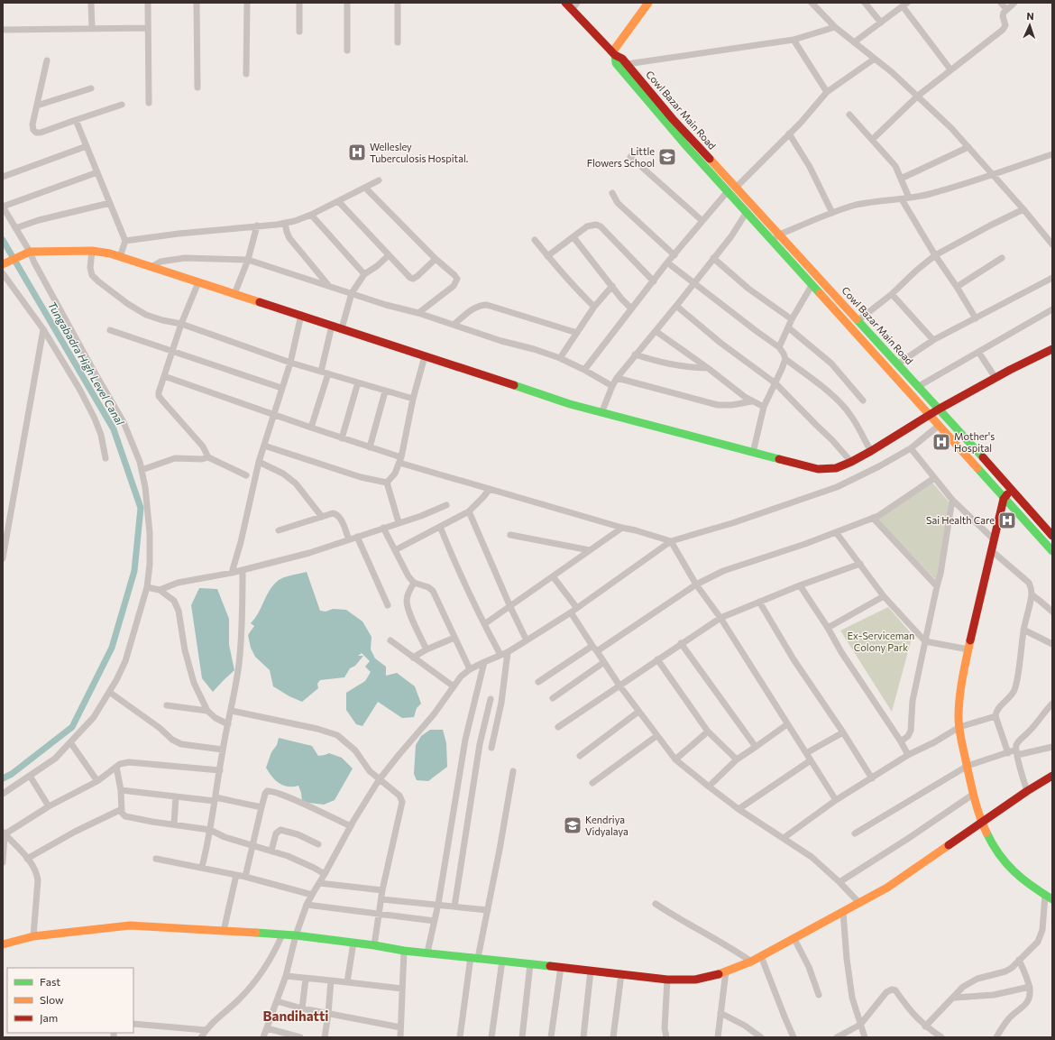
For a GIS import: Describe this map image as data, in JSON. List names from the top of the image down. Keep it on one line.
{"streets":{"street":["Cowl Bazar Main Road"]},"districts":["Bandihatti"],"water":["Tungabadra High Level Canal"],"parks":["Ex-Serviceman Colony Park"],"places":{"hospital":["Wellesley Tuberculosis Hospital.","Mother's Hospital","Sai Health Care"],"school or university":["Little Flowers School","Kendriya Vidyalaya"]},"legend":["Fast","Slow","Jam"],"north":"top"}
